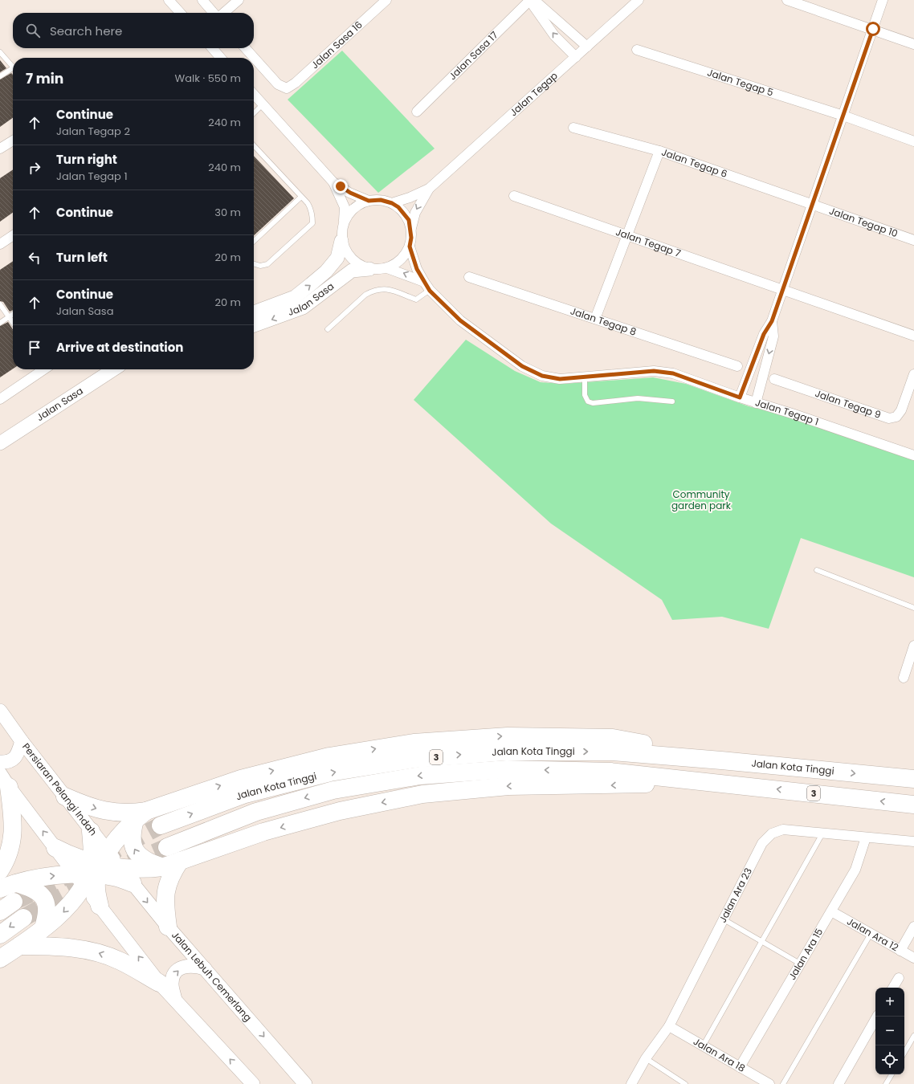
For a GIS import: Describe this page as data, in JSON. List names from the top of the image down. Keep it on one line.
{"streets":{"highway":["Jalan Kota Tinggi","3"],"main road":["Jalan Sasa","Persiaran Pelangi Indah","Jalan Lebuh Cemerlang"],"street":["Jalan Sasa 16","Jalan Sasa 17","Jalan Tegap 5","Jalan Tegap","Jalan Tegap 6","Jalan Tegap 10","Jalan Tegap 7","Jalan Tegap 8","Jalan Tegap 9","Jalan Tegap 1","Jalan Ara 23","Jalan Ara 12","Jalan Ara 15","Jalan Ara 18"]},"crossings":[["Jalan Tegap","Jalan Sasa"],["Jalan Tegap","Jalan Tegap 1"],["Jalan Tegap 6","Jalan Tegap 10"],["Jalan Sasa","Jalan Tegap 1"],["Jalan Ara 23","Jalan Ara 15"],["Jalan Ara 23","Jalan Ara 18"],["Jalan Ara 12","Jalan Ara 15"],["Jalan Ara 15","Jalan Ara 18"]],"parks":["Community garden park"],"page":{"search":"Search here","heading":["7 min","Walk · 550 m"],"list":[["Continue","Jalan Tegap 2","240 m"],["Turn right","Jalan Tegap 1","240 m"],["Continue","30 m"],["Turn left","20 m"],["Continue","Jalan Sasa","20 m"],"Arrive at destination"],"map_buttons":["+","−"]}}
